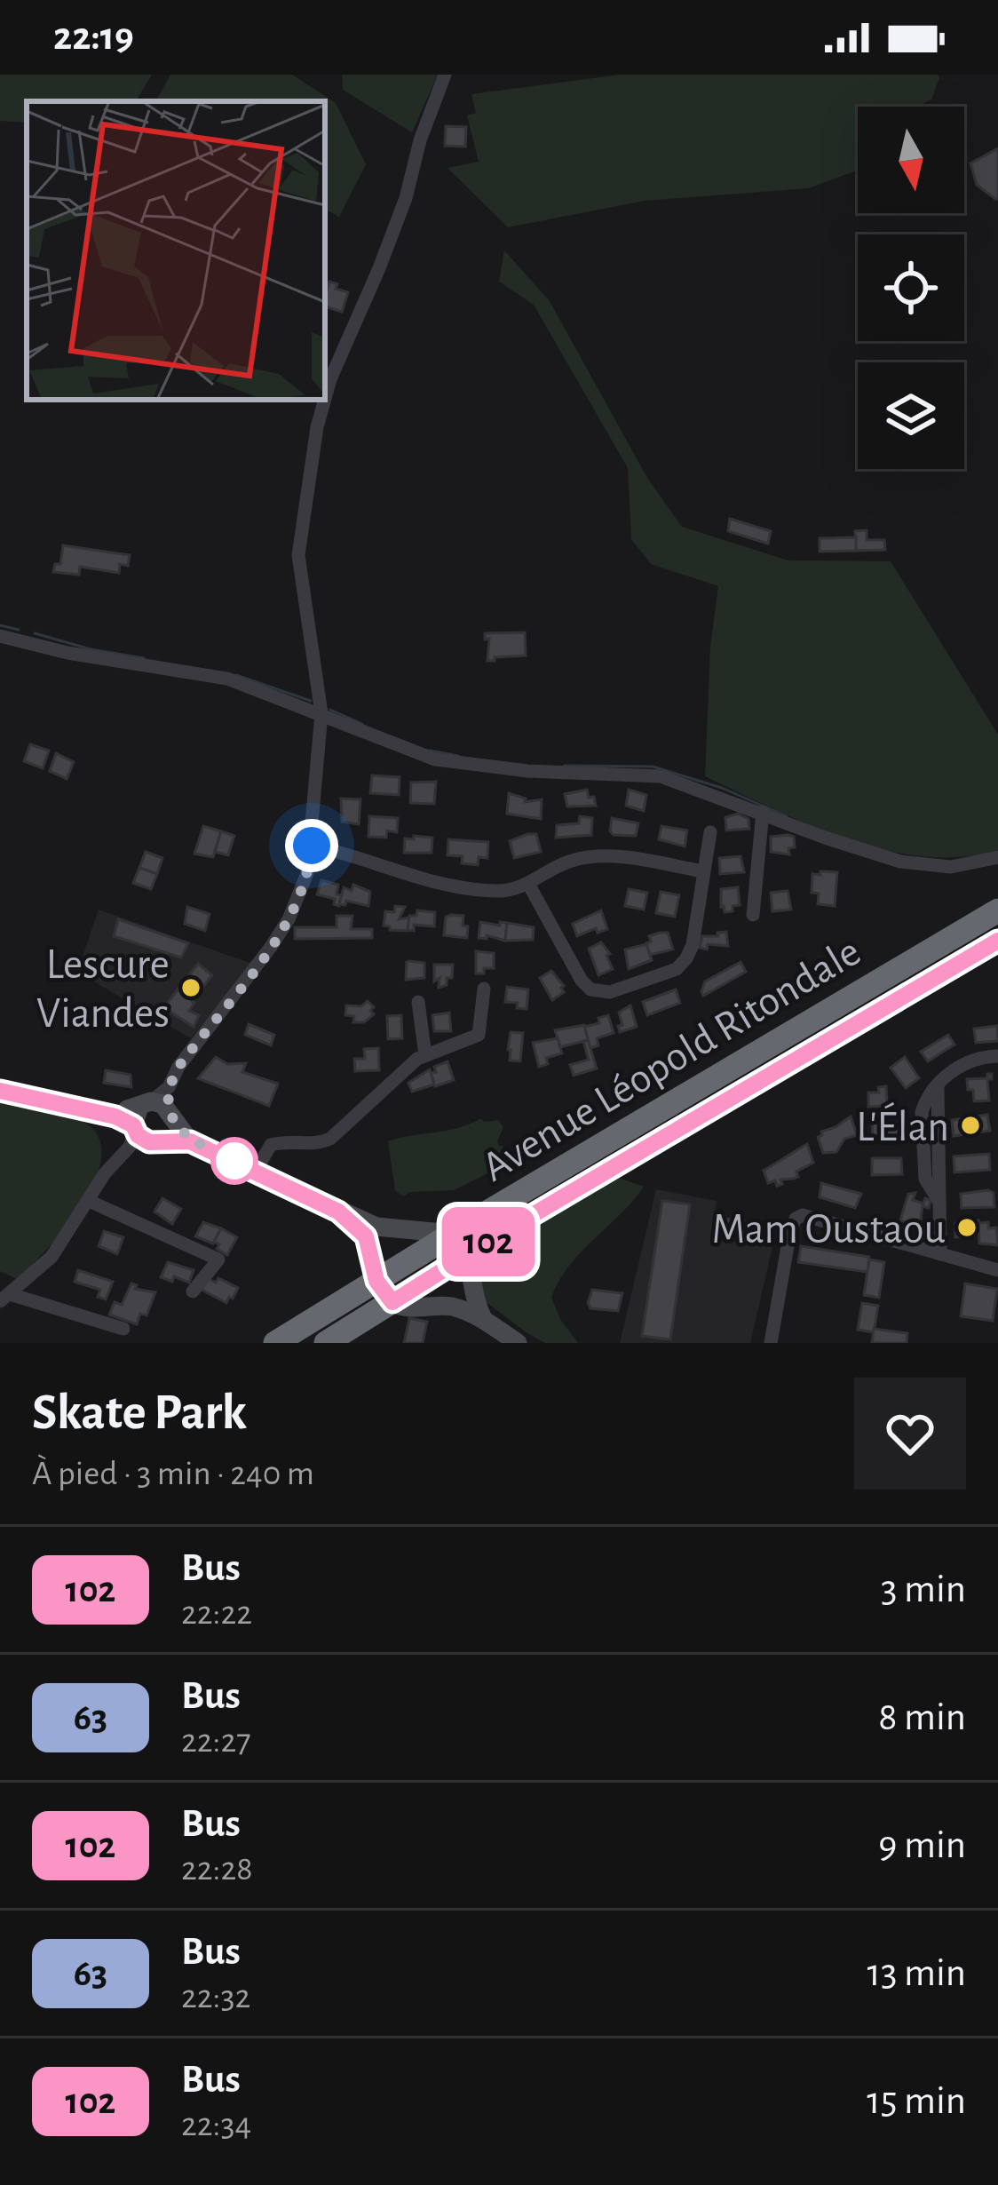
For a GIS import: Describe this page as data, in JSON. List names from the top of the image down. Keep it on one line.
{"streets":{"highway":["Avenue Léopold Ritondale"]},"places":["Lescure Viandes","L'Élan","Mam Oustaou"],"lines":["bus line 102"],"north":"bottom","page":{"status":"22:19","on_map":"102","heading":["Skate Park","À pied · 3 min · 240 m"],"list":[{"mark":"102","name":"Bus","note":"22:22","value":"3 min"},{"mark":"63","name":"Bus","note":"22:27","value":"8 min"},{"mark":"102","name":"Bus","note":"22:28","value":"9 min"},{"mark":"63","name":"Bus","note":"22:32","value":"13 min"},{"mark":"102","name":"Bus","note":"22:34","value":"15 min"}]}}
